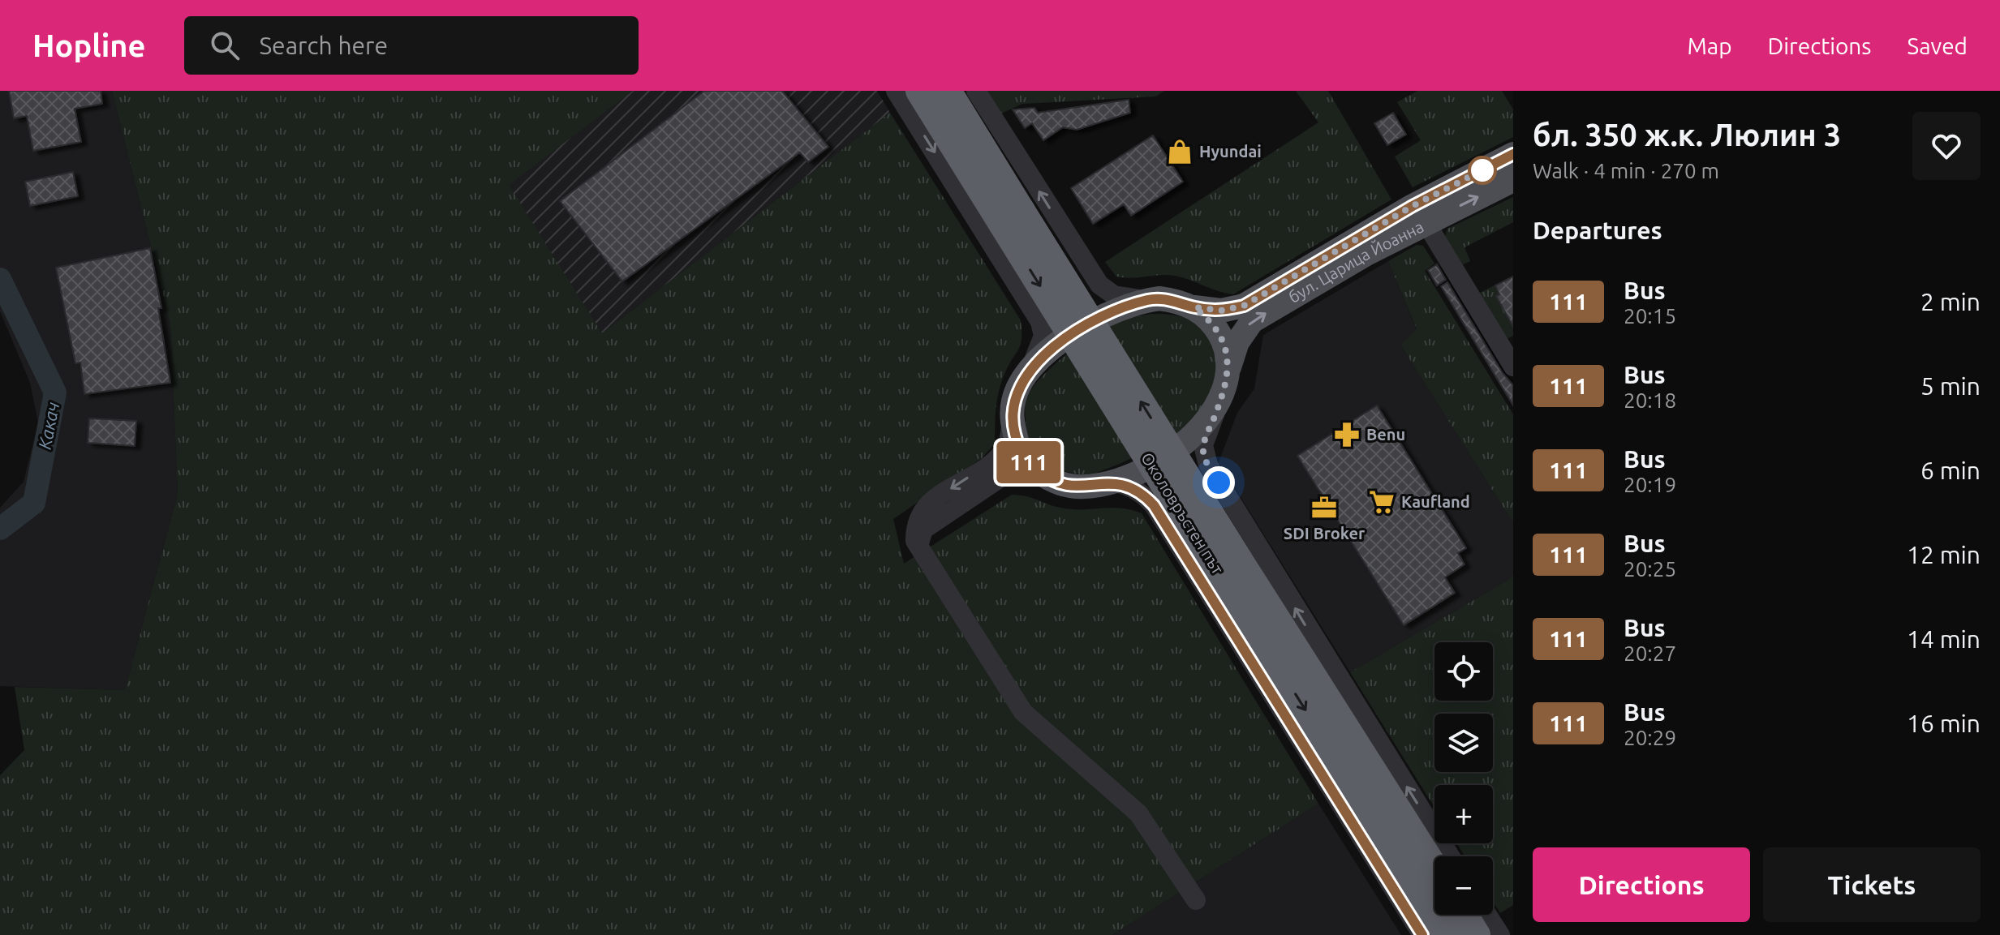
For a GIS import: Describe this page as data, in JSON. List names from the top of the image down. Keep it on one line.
{"streets":{"highway":["Околовръстен път"],"main road":["бул. Царица Йоанна"]},"crossings":[["бул. Царица Йоанна","Околовръстен път"]],"water":["Какач"],"places":{"shop":["Hyundai"],"pharmacy":["Benu"],"supermarket":["Kaufland"],"office":["SDI Broker"]},"lines":["bus line 111"],"page":{"header":"Hopline","search":"Search here","nav":["Map","Directions","Saved"],"on_map":"111","heading":[["бл. 350 ж.к. Люлин 3","Walk · 4 min · 270 m"],"Departures"],"list":[{"mark":"111","name":"Bus","note":"20:15","value":"2 min"},{"mark":"111","name":"Bus","note":"20:18","value":"5 min"},{"mark":"111","name":"Bus","note":"20:19","value":"6 min"},{"mark":"111","name":"Bus","note":"20:25","value":"12 min"},{"mark":"111","name":"Bus","note":"20:27","value":"14 min"},{"mark":"111","name":"Bus","note":"20:29","value":"16 min"}],"map_buttons":["+","−"],"buttons":["Directions","Tickets"]}}
